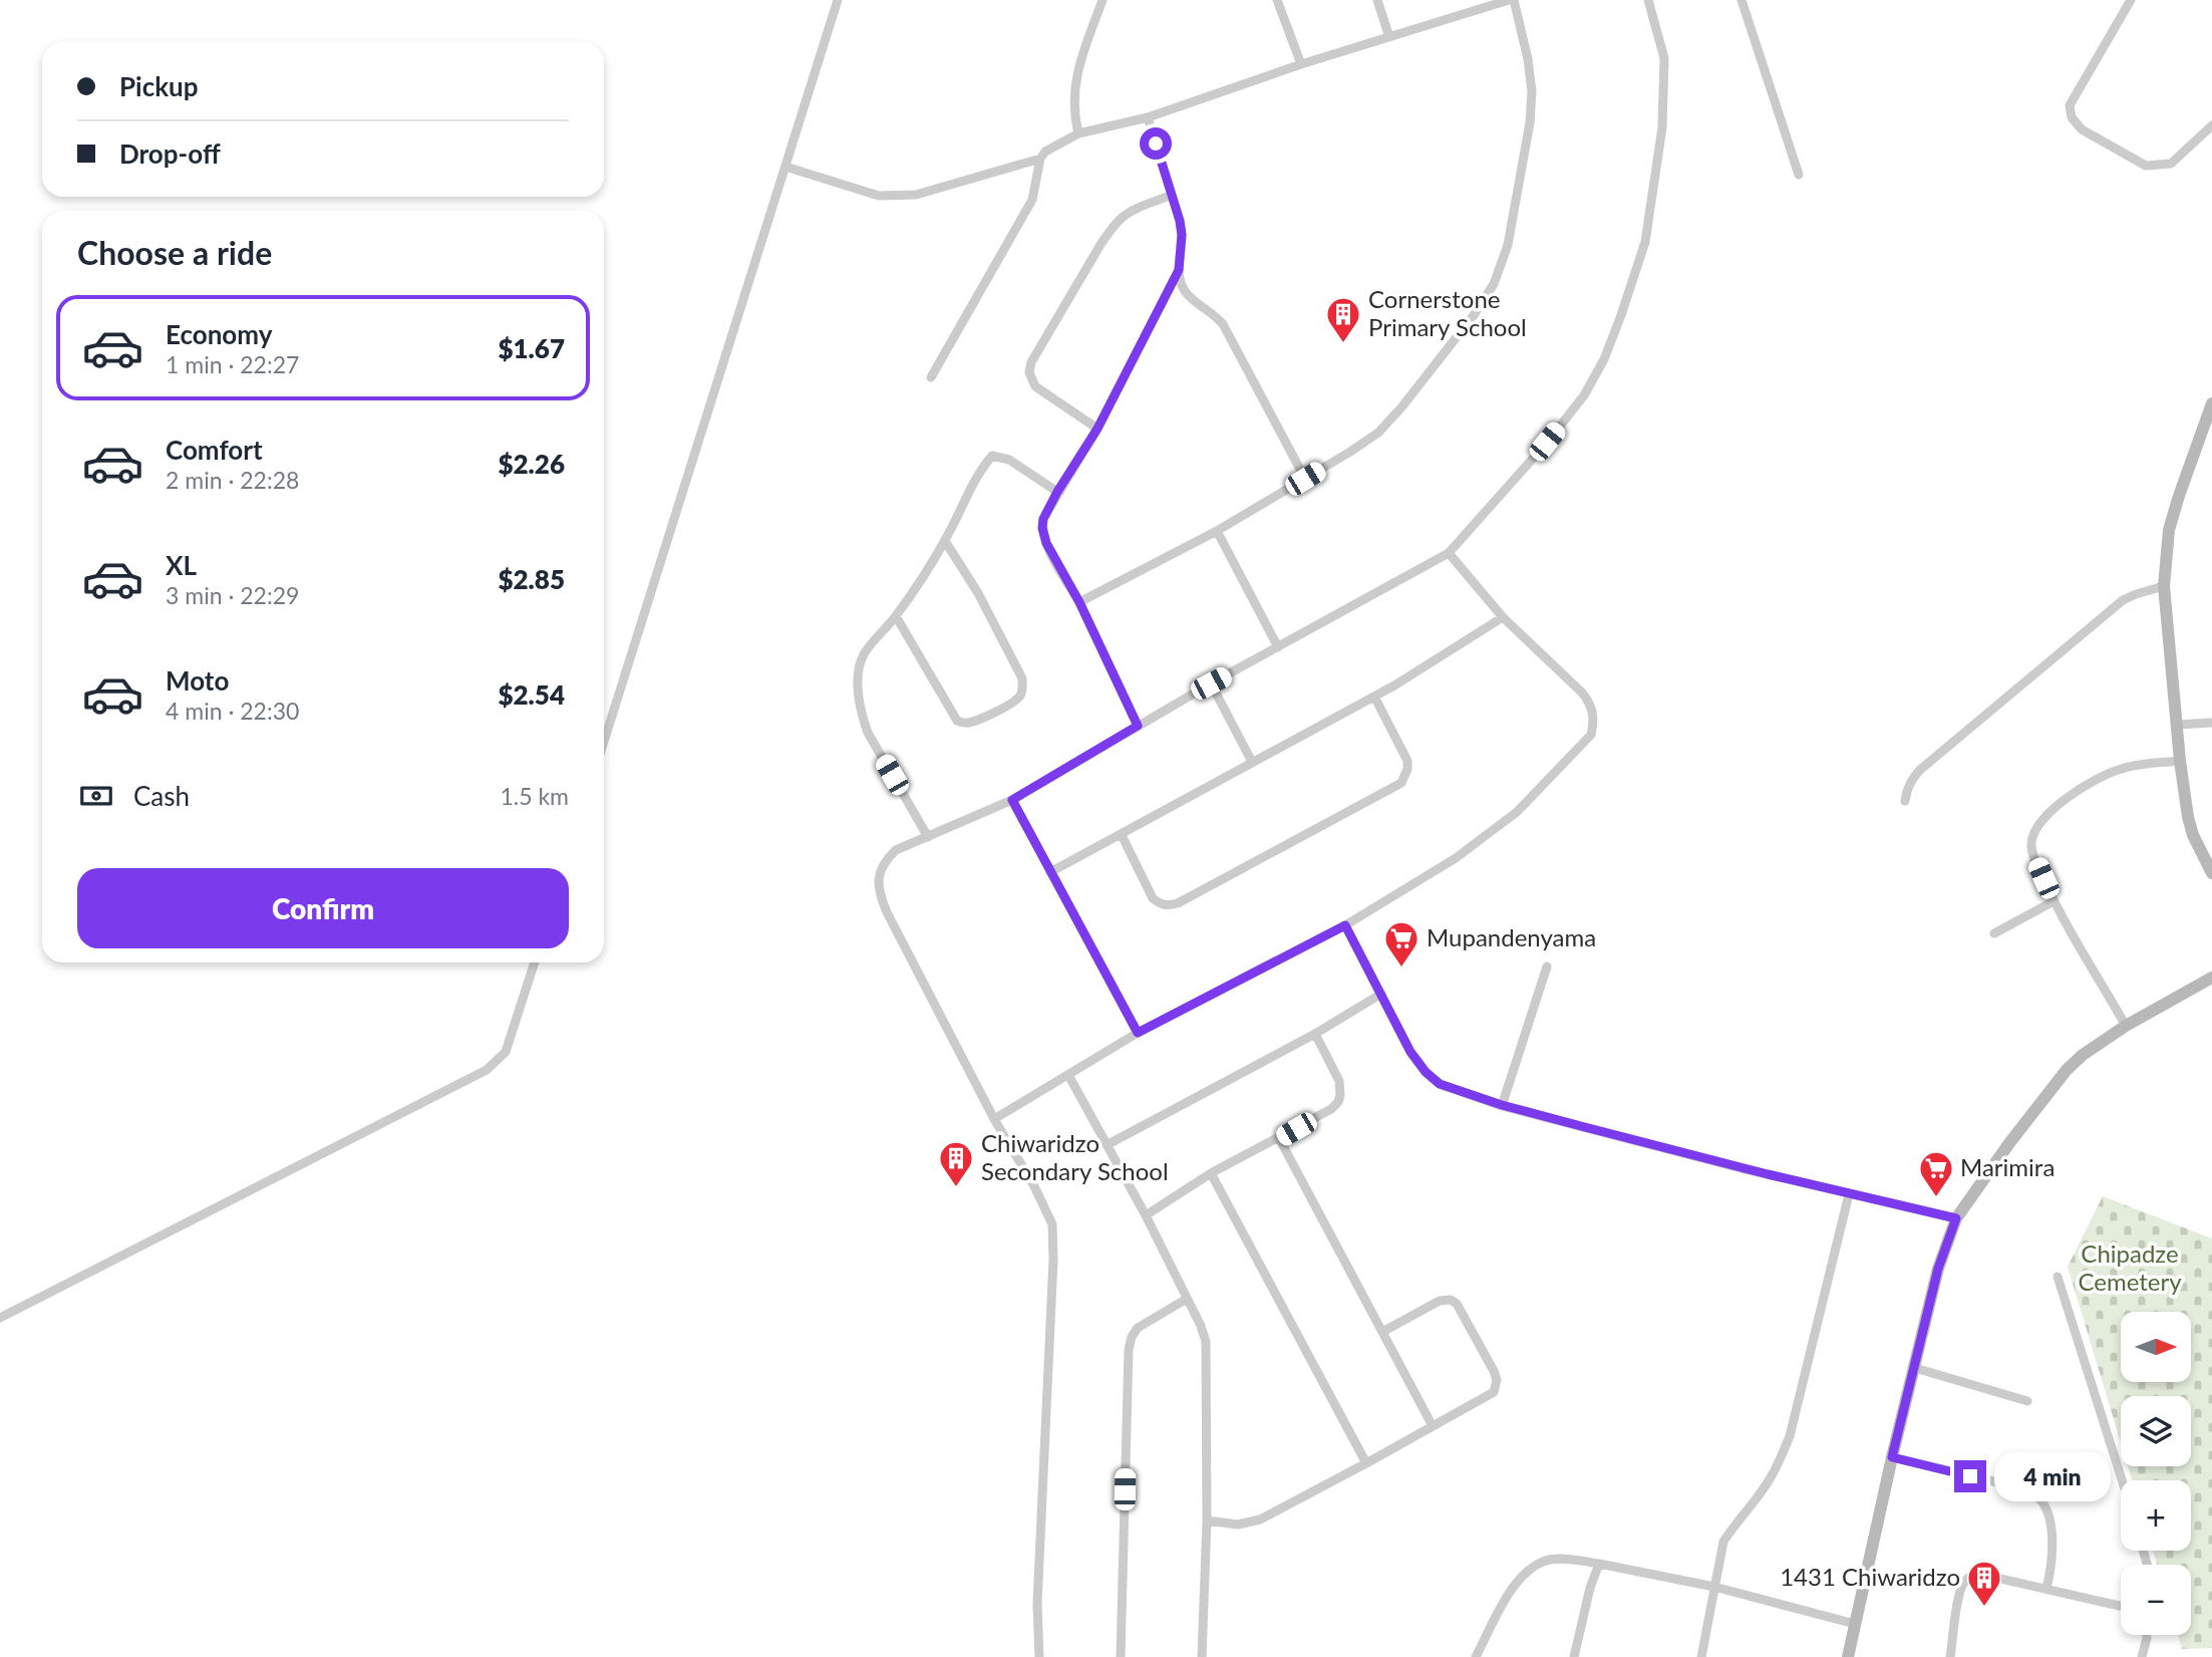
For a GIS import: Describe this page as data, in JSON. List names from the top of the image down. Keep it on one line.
{"parks":["Chipadze Cemetery"],"places":{"building":["Cornerstone Primary School","Chiwaridzo Secondary School","1431 Chiwaridzo"],"supermarket":["Mupandenyama","Marimira"]},"north":"right","page":{"banner":["Pickup","Drop-off"],"heading":"Choose a ride","list":[{"name":"Economy","note":"1 min · 22:27","value":"$1.67"},{"name":"Comfort","note":"2 min · 22:28","value":"$2.26"},{"name":"XL","note":"3 min · 22:29","value":"$2.85"},{"name":"Moto","note":"4 min · 22:30","value":"$2.54"}],"pay":["Cash","1.5 km"],"buttons":"Confirm","map_buttons":["+","−"],"bubble":"4 min"}}
